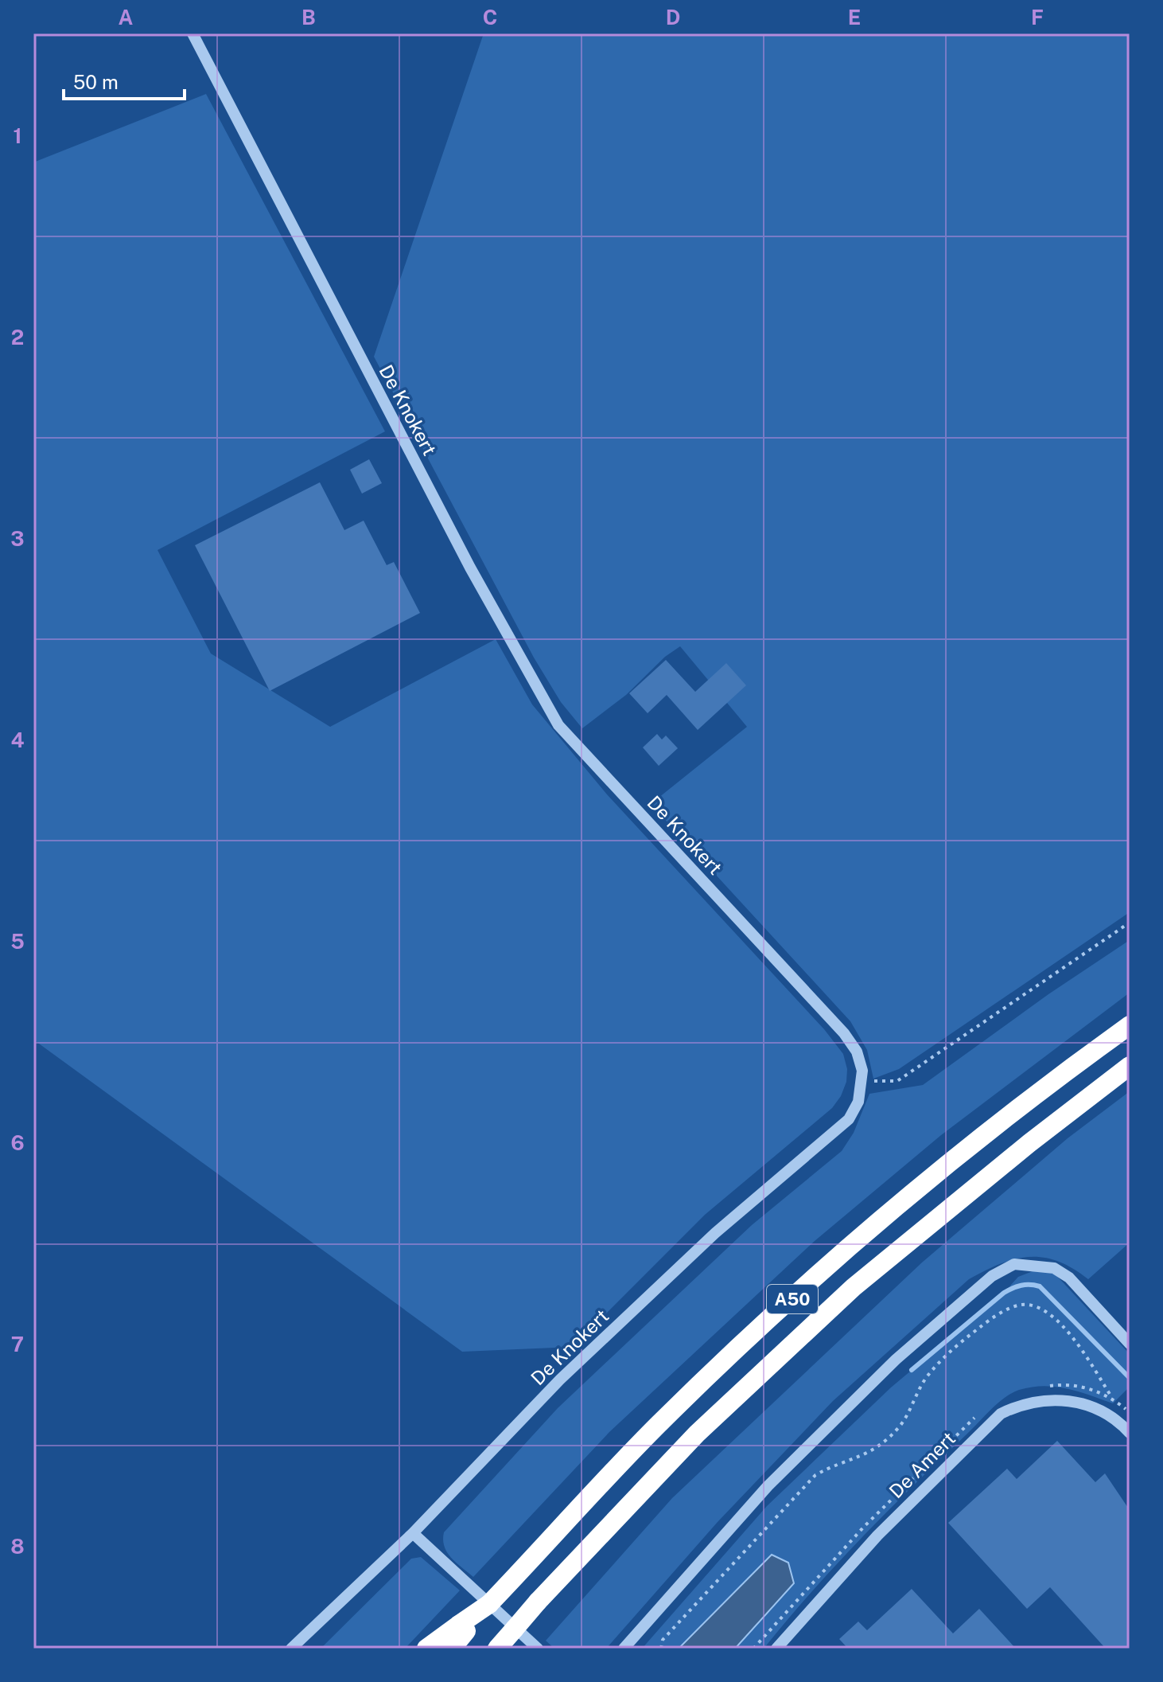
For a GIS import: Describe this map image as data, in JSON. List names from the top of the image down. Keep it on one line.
{"streets":{"highway":["A50"],"street":["De Knokert","De Amert"]},"scale_bar":"50 m","grid":{"columns":["A","B","C","D","E","F"],"rows":["1","2","3","4","5","6","7","8"]}}
